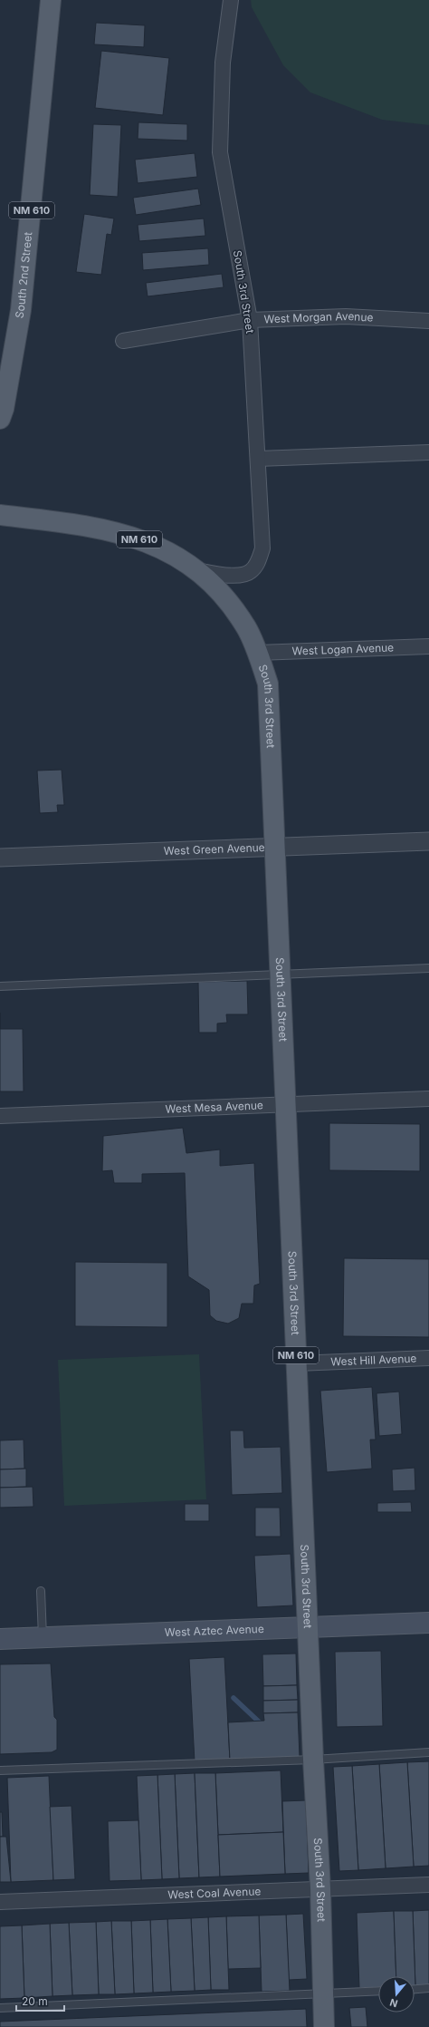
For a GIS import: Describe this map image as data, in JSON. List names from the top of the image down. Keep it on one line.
{"streets":{"main road":["NM 610","South 2nd Street","South 3rd Street","West Aztec Avenue"],"street":["West Morgan Avenue","West Logan Avenue","West Green Avenue","West Mesa Avenue","West Hill Avenue","West Coal Avenue"]},"crossings":[["NM 610","South 3rd Street"],["South 3rd Street","West Morgan Avenue"],["South 3rd Street","West Logan Avenue"],["South 3rd Street","West Green Avenue"],["South 3rd Street","West Mesa Avenue"],["South 3rd Street","West Hill Avenue"],["South 3rd Street","West Aztec Avenue"],["South 3rd Street","West Coal Avenue"]],"scale_bar":"20 m","north":"bottom"}
